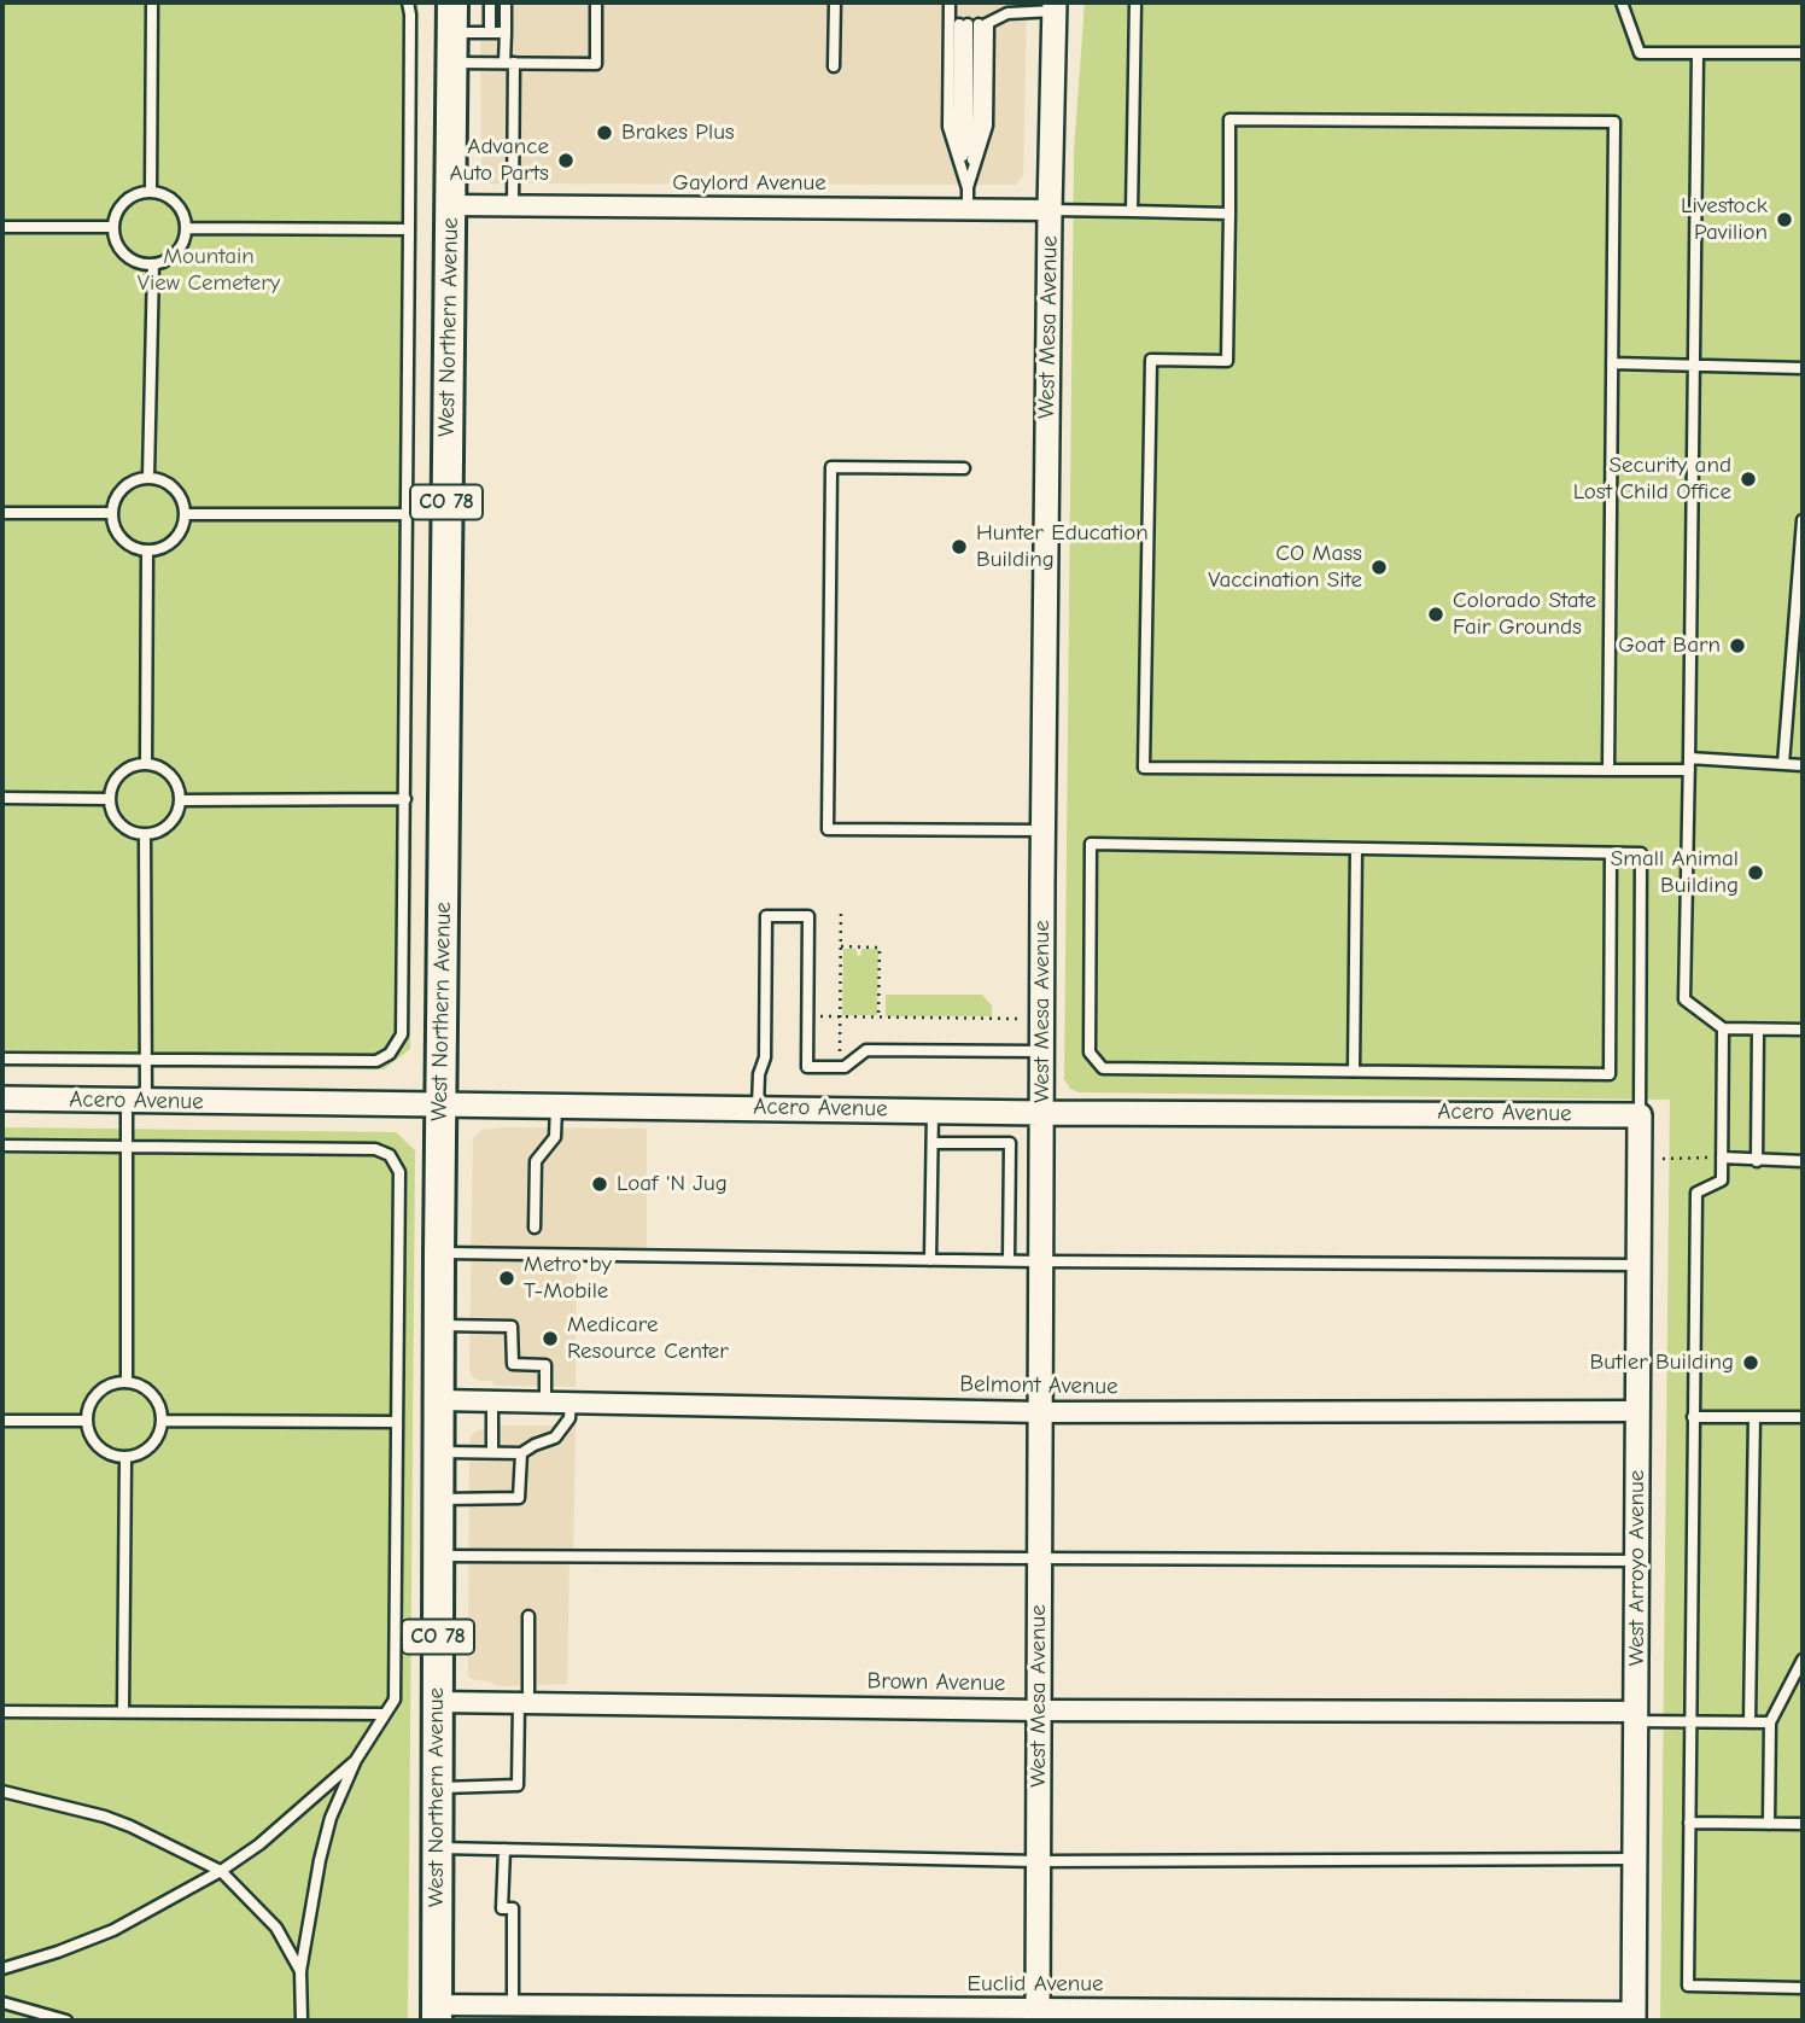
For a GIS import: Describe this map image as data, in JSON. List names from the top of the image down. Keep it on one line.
{"streets":{"main road":["West Northern Avenue","CO 78"],"street":["Gaylord Avenue","West Mesa Avenue","Acero Avenue","Belmont Avenue","West Arroyo Avenue","Brown Avenue","Euclid Avenue"]},"crossings":[["Gaylord Avenue","West Northern Avenue"],["Gaylord Avenue","West Mesa Avenue"],["West Northern Avenue","Acero Avenue"],["West Northern Avenue","Belmont Avenue"],["West Northern Avenue","Brown Avenue"],["West Northern Avenue","Euclid Avenue"],["West Mesa Avenue","Acero Avenue"],["West Mesa Avenue","Belmont Avenue"],["West Mesa Avenue","Brown Avenue"],["West Mesa Avenue","Euclid Avenue"],["Acero Avenue","West Arroyo Avenue"],["Belmont Avenue","West Arroyo Avenue"],["West Arroyo Avenue","Brown Avenue"],["West Arroyo Avenue","Euclid Avenue"]],"parks":["Mountain View Cemetery"],"places":["Brakes Plus","Advance Auto Parts","Livestock Pavilion","Security and Lost Child Office","Hunter Education Building","CO Mass Vaccination Site","Colorado State Fair Grounds","Goat Barn","Small Animal Building","Loaf 'N Jug","Metro by T-Mobile","Medicare Resource Center","Butler Building"]}
